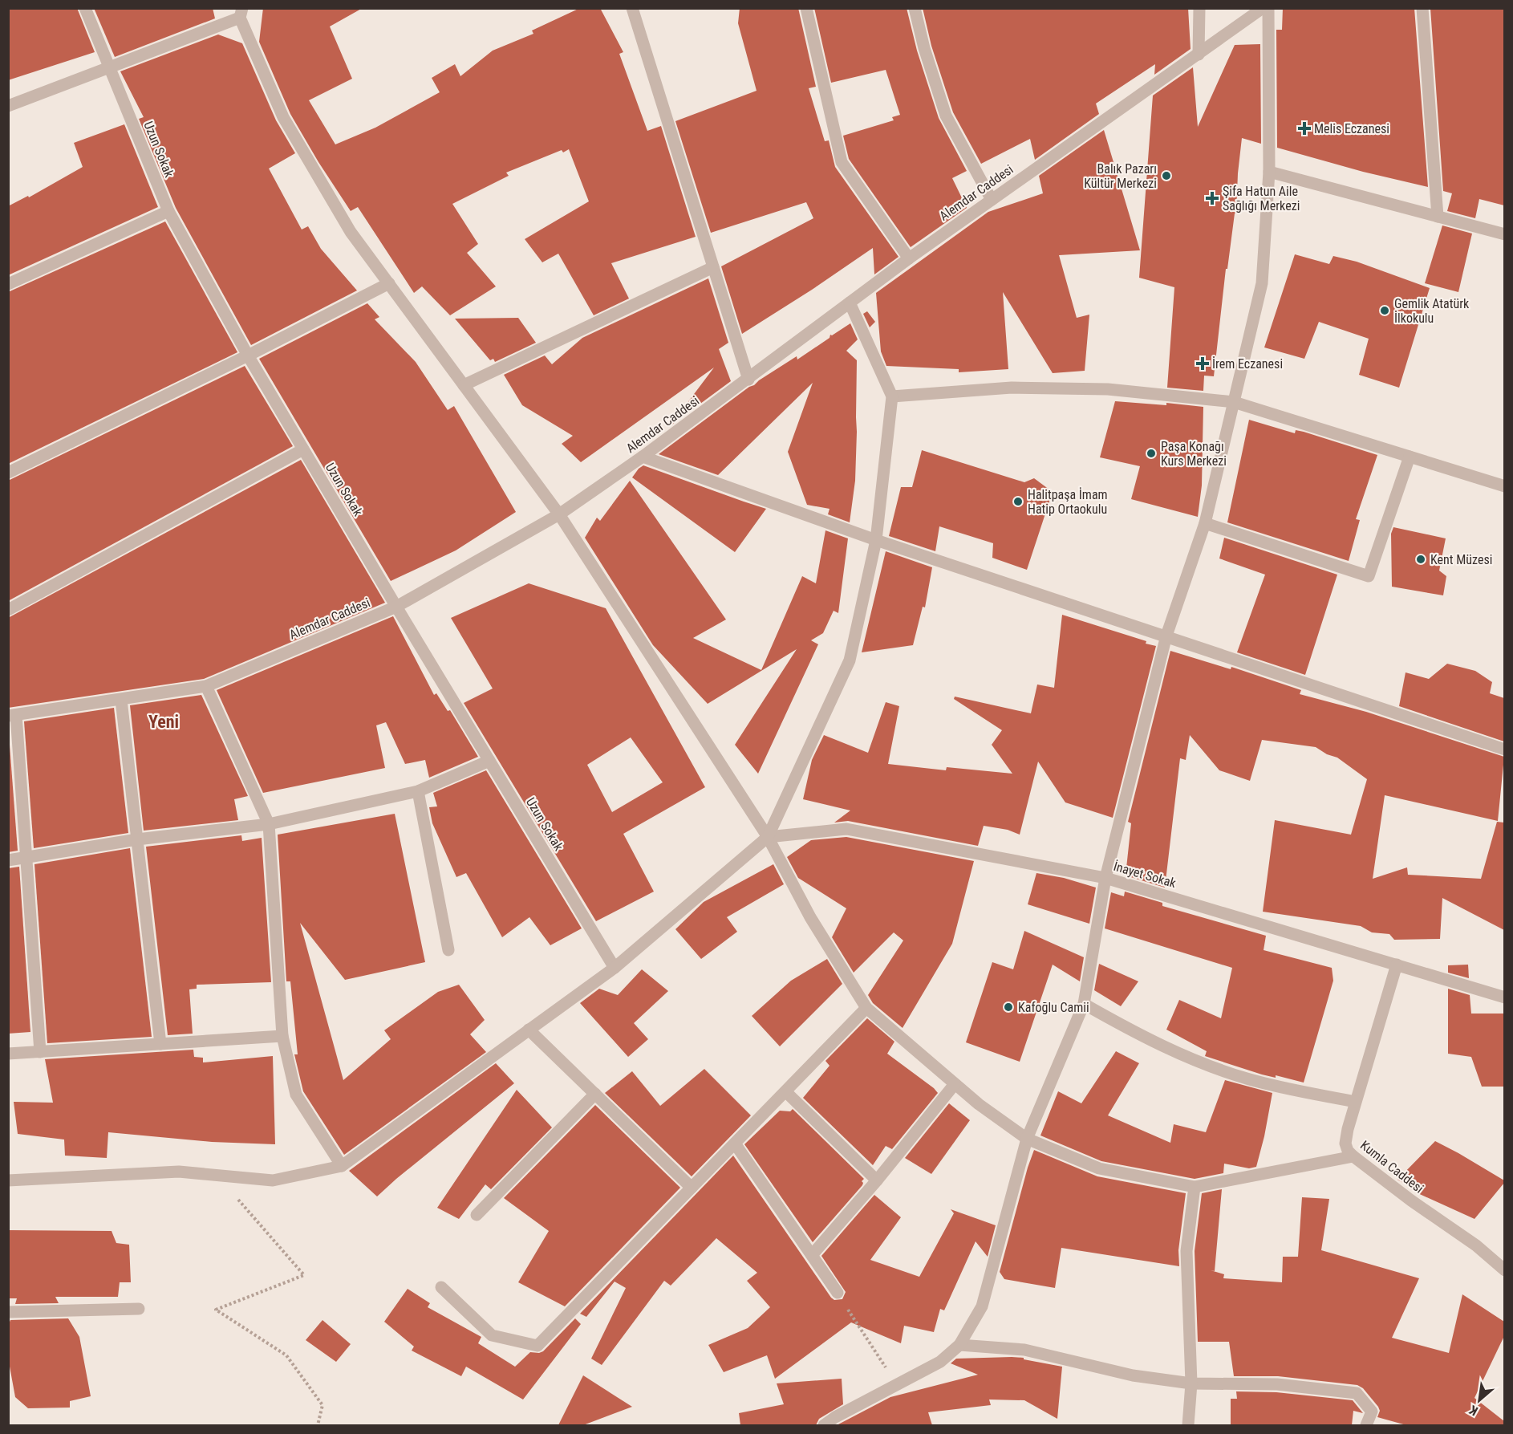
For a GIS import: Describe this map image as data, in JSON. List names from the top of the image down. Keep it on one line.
{"streets":{"street":["Uzun Sokak","Alemdar Caddesi","İnayet Sokak","Kumla Caddesi"]},"crossings":[["Uzun Sokak","Alemdar Caddesi"],["İnayet Sokak","Kumla Caddesi"]],"districts":["Yeni"],"places":{"health":["Melis Eczanesi","Şifa Hatun Aile Sağlığı Merkezi","İrem Eczanesi"],"other":["Balık Pazarı Kültür Merkezi","Gemlik Atatürk İlkokulu","Paşa Konağı Kurs Merkezi","Halitpaşa İmam Hatip Ortaokulu","Kent Müzesi","Kafoğlu Camii"]},"north":"bottom left"}
